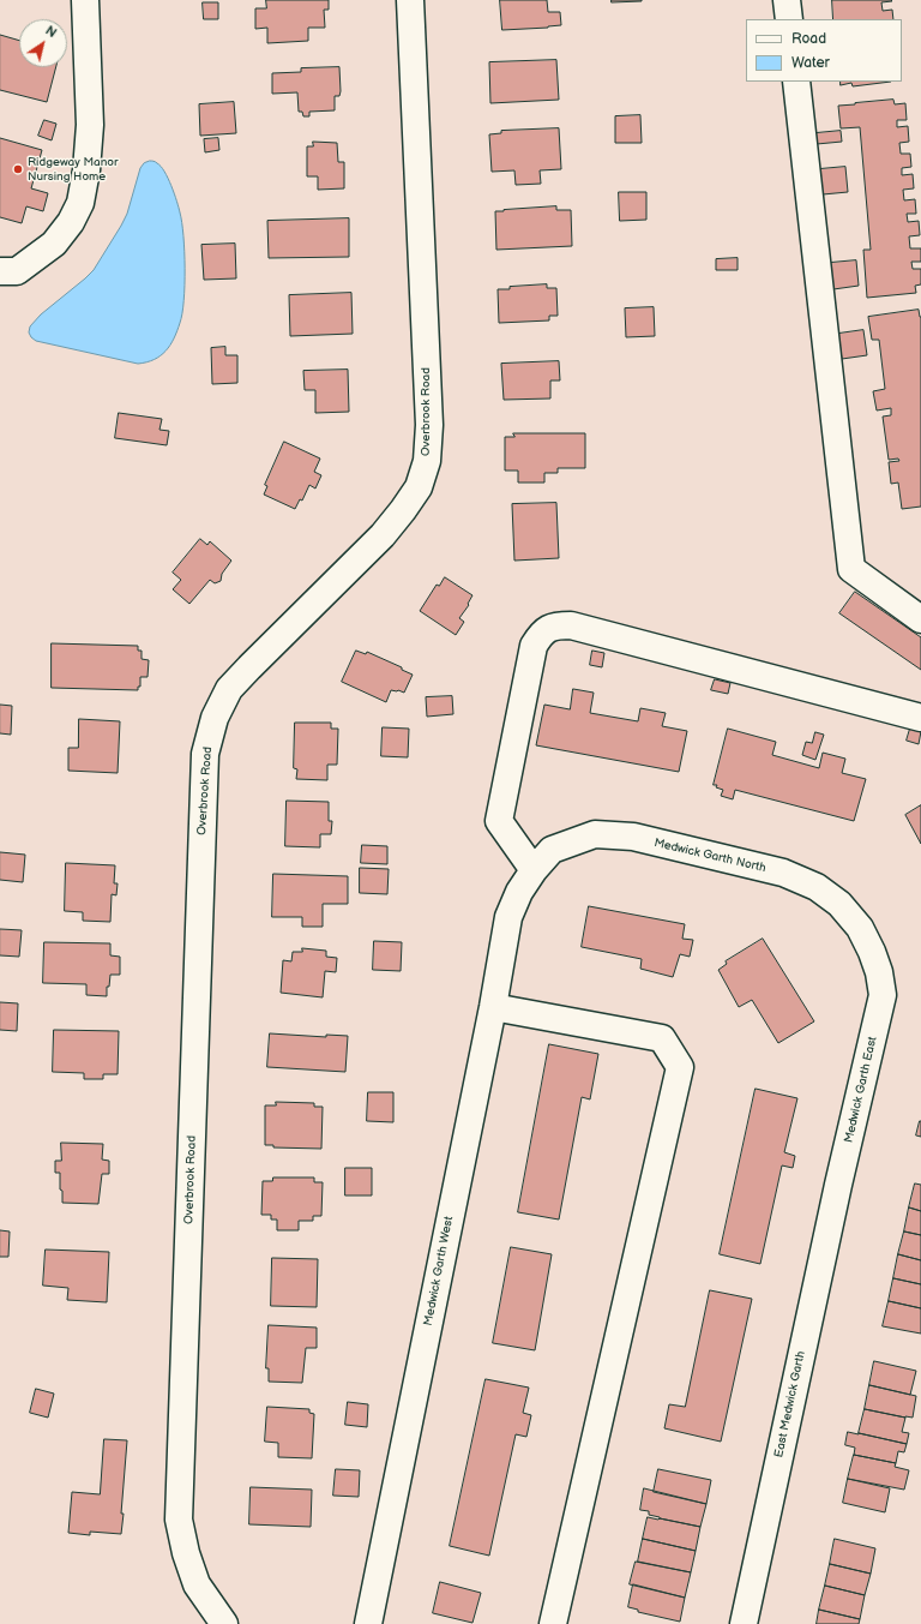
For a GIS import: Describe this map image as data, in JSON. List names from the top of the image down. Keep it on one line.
{"streets":{"street":["Overbrook Road","Medwick Garth North","Medwick Garth East","Medwick Garth West","East Medwick Garth"]},"crossings":[["Medwick Garth North","Medwick Garth East"],["Medwick Garth North","Medwick Garth West"],["Medwick Garth East","East Medwick Garth"]],"places":["Ridgeway Manor Nursing Home"],"legend":["Road","Water"],"north":"top right"}
